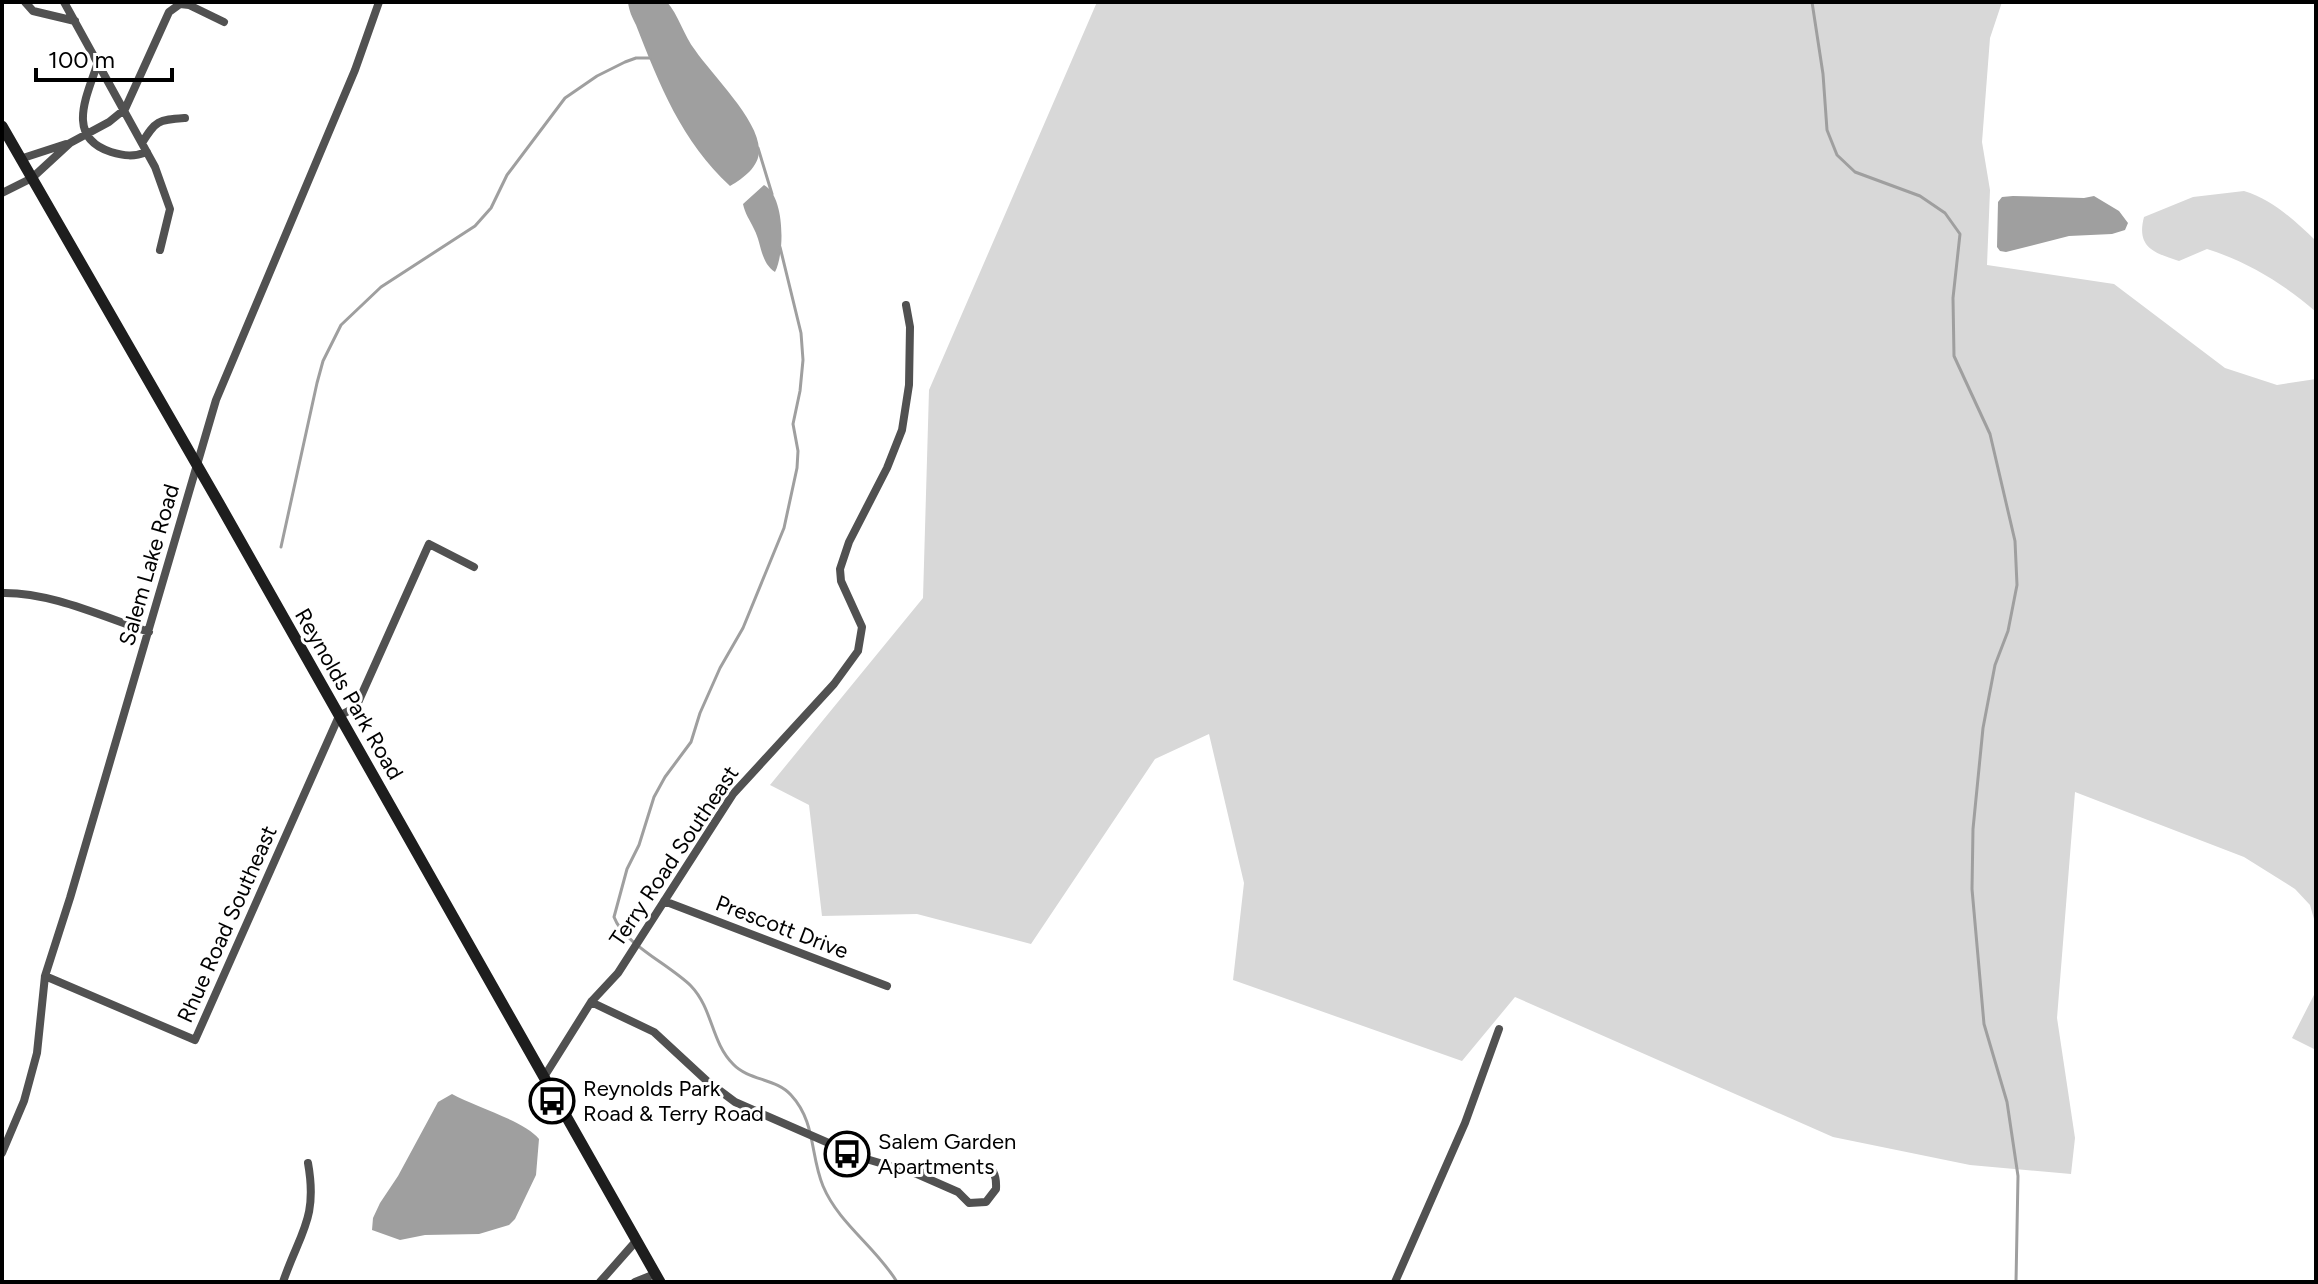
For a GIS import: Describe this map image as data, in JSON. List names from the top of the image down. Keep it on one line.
{"streets":{"main road":["Reynolds Park Road"],"street":["Salem Lake Road","Terry Road Southeast","Rhue Road Southeast","Prescott Drive"]},"crossings":[["Salem Lake Road","Reynolds Park Road"],["Salem Lake Road","Rhue Road Southeast"],["Reynolds Park Road","Terry Road Southeast"],["Reynolds Park Road","Rhue Road Southeast"],["Terry Road Southeast","Prescott Drive"]],"places":{"bus stop":["Reynolds Park Road & Terry Road","Salem Garden Apartments"]},"scale_bar":"100 m"}
